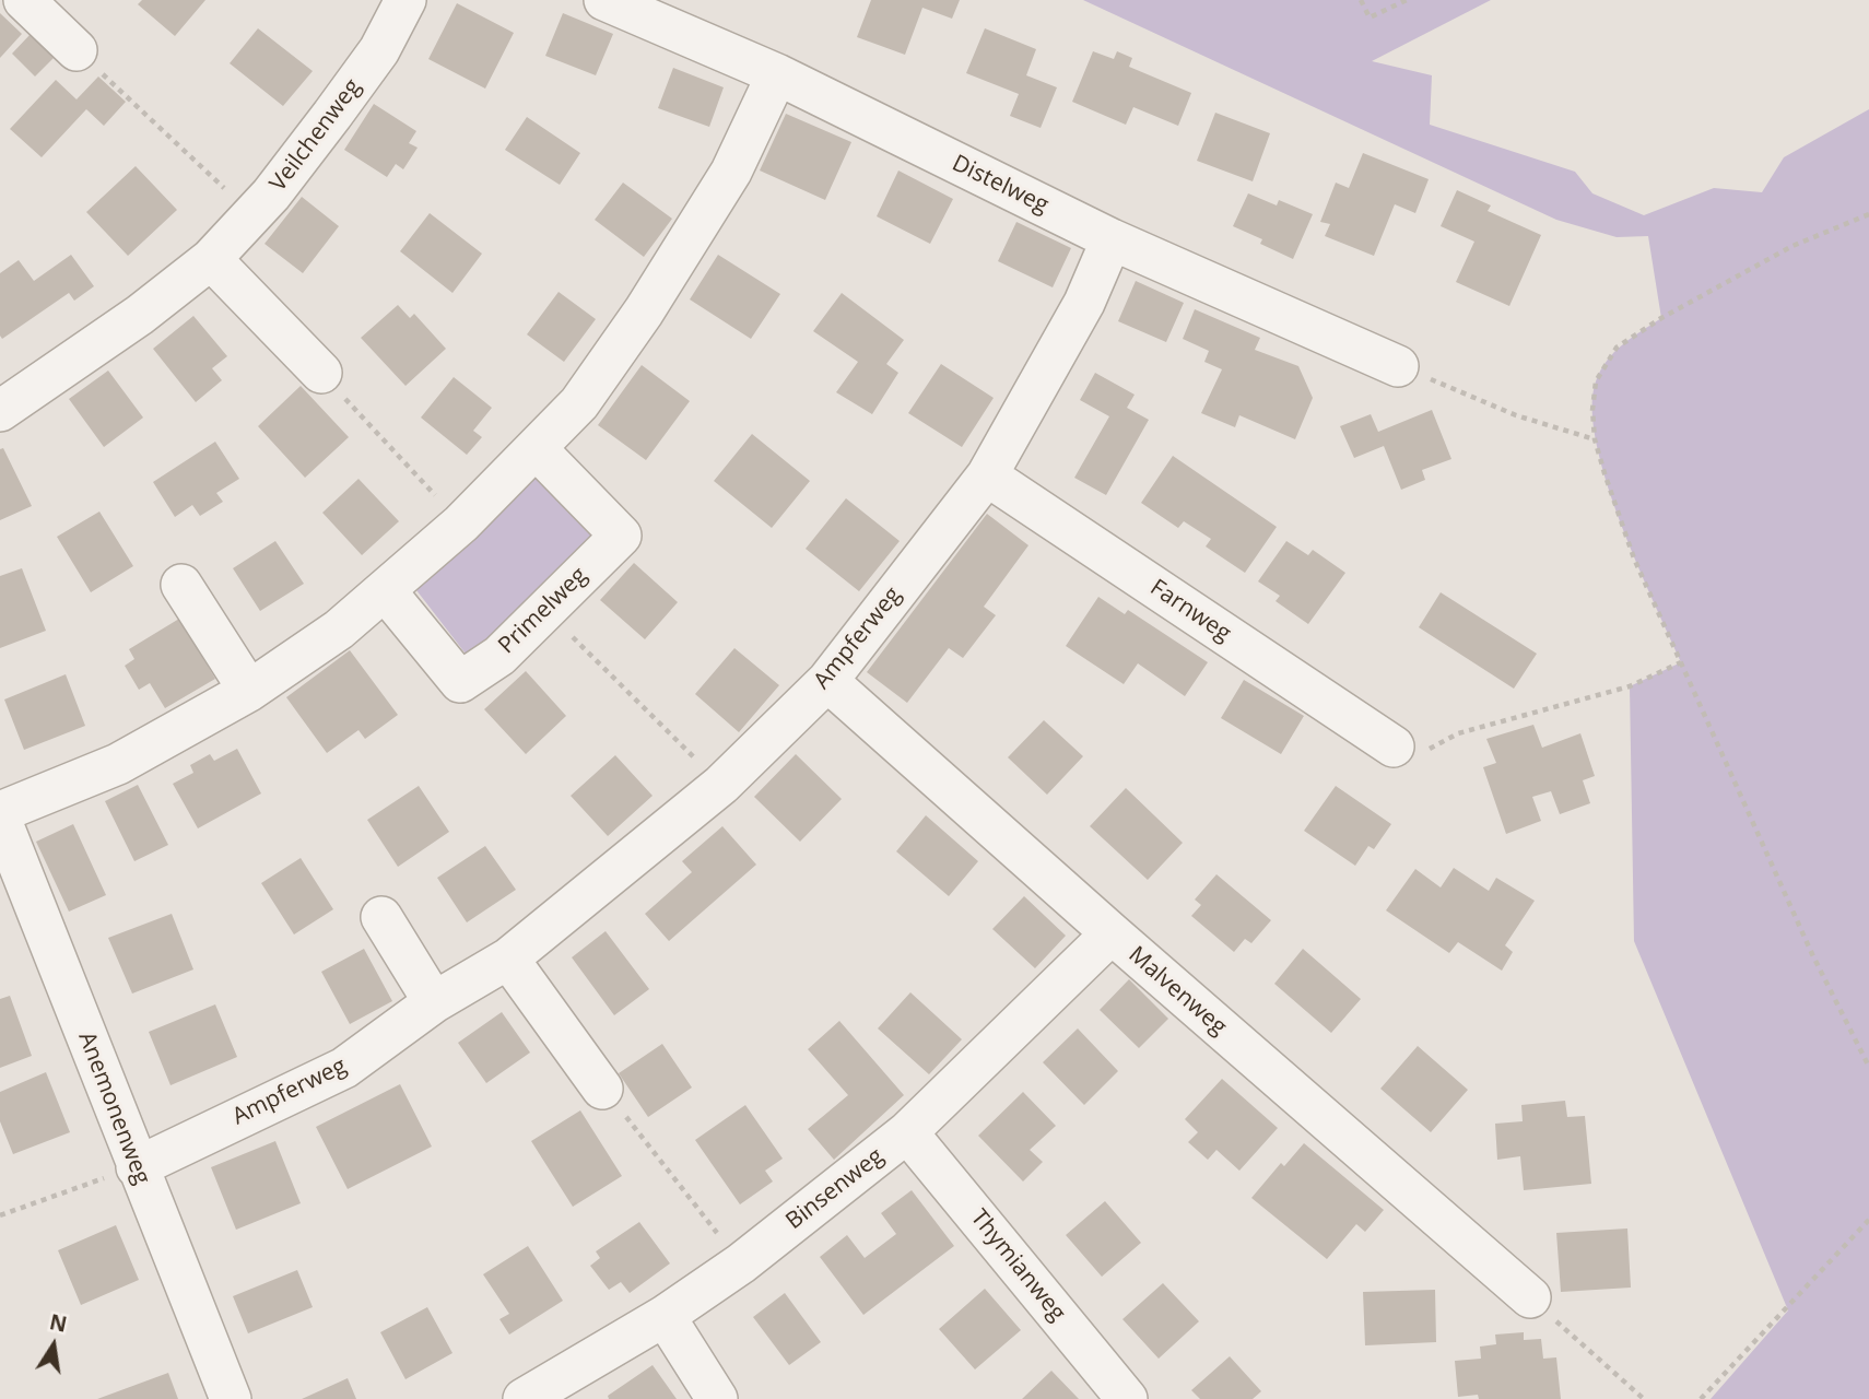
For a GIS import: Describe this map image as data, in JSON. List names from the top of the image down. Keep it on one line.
{"streets":{"street":["Veilchenweg","Distelweg","Primelweg","Farnweg","Ampferweg","Malvenweg","Anemonenweg","Binsenweg","Thymianweg"]},"crossings":[["Distelweg","Ampferweg"],["Farnweg","Ampferweg"],["Ampferweg","Malvenweg"],["Ampferweg","Anemonenweg"],["Malvenweg","Binsenweg"],["Binsenweg","Thymianweg"]],"north":"top"}
